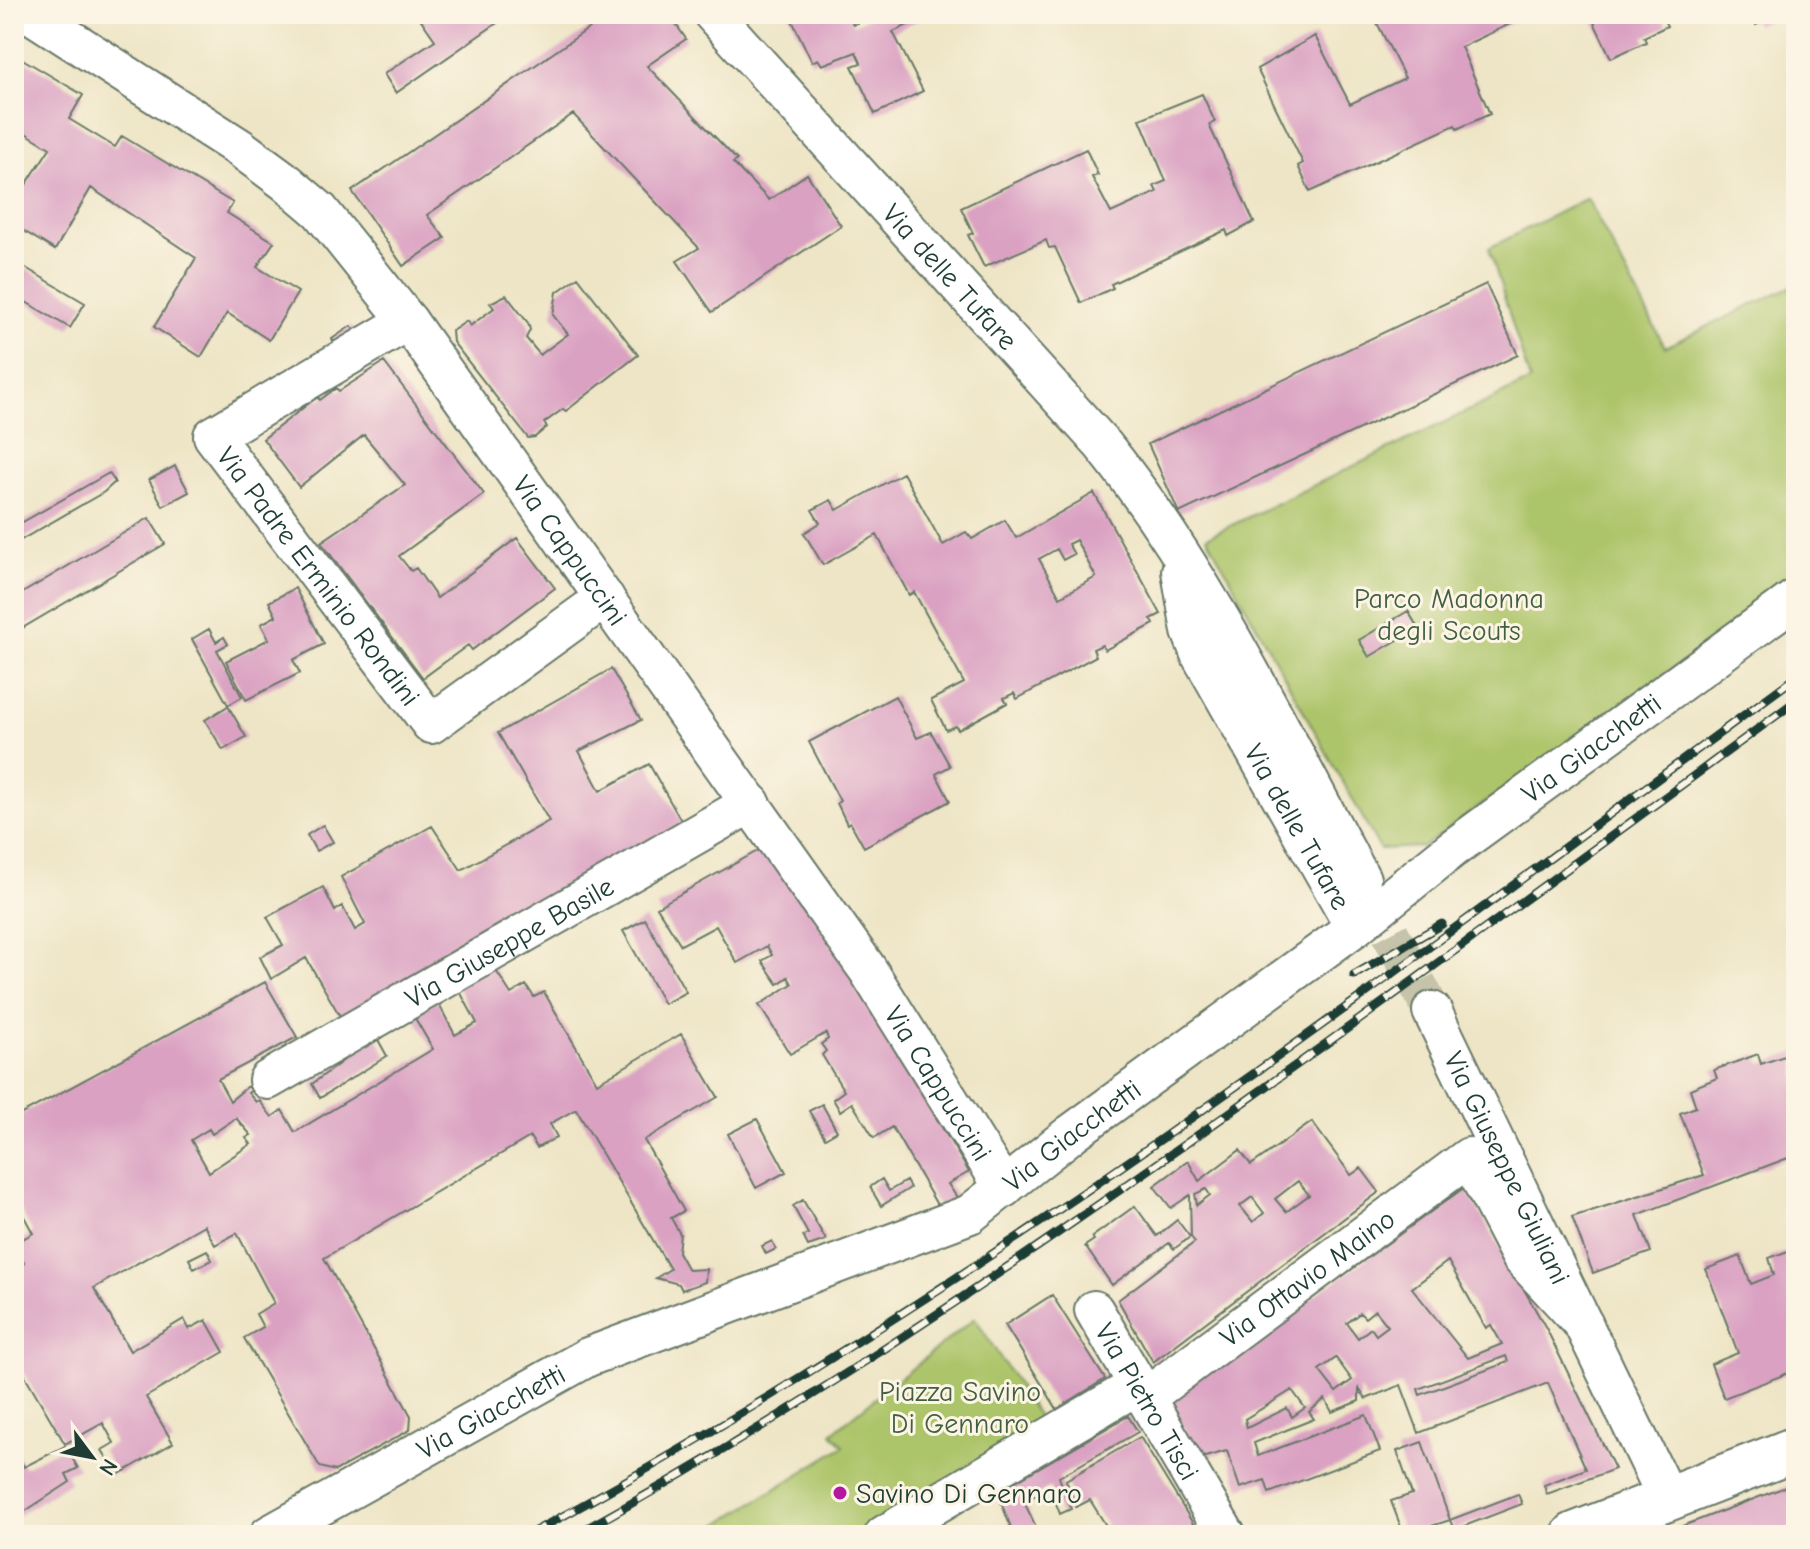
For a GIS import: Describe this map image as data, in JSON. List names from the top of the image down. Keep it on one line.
{"streets":{"street":["Via delle Tufare","Via Cappuccini","Via Padre Erminio Rondini","Via Giacchetti","Via Giuseppe Basile","Via Giuseppe Giuliani","Via Ottavio Maino","Via Pietro Tisci"]},"crossings":[["Via delle Tufare","Via Giacchetti"],["Via Cappuccini","Via Padre Erminio Rondini"],["Via Cappuccini","Via Giacchetti"],["Via Cappuccini","Via Giuseppe Basile"],["Via Giuseppe Giuliani","Via Ottavio Maino"],["Via Ottavio Maino","Via Pietro Tisci"]],"parks":["Parco Madonna degli Scouts","Piazza Savino Di Gennaro"],"places":["Savino Di Gennaro"],"north":"bottom right"}
